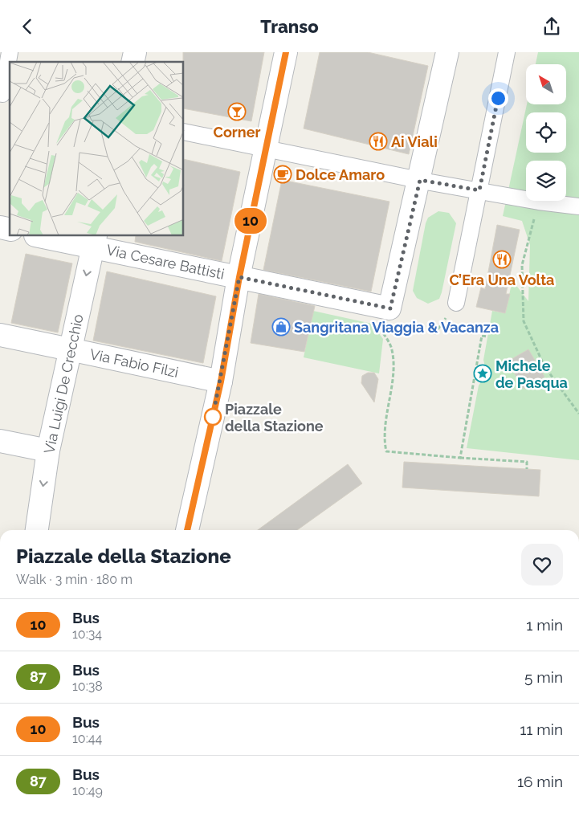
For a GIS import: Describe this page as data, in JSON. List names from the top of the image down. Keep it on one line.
{"streets":{"street":["Via Cesare Battisti","Via Fabio Filzi","Via Luigi De Crecchio"]},"crossings":[["Via Cesare Battisti","Via Luigi De Crecchio"],["Via Fabio Filzi","Via Luigi De Crecchio"]],"places":{"bar":["Corner"],"restaurant":["Ai Viali","C’Era Una Volta"],"cafe":["Dolce Amaro"],"shop":["Sangritana Viaggia & Vacanza"],"place":["Michele de Pasqua"],"other":["Piazzale della Stazione"]},"lines":["bus line 10"],"north":"top left","page":{"header":"Transo","on_map":"10","heading":["Piazzale della Stazione","Walk · 3 min · 180 m"],"list":[{"mark":"10","name":"Bus","note":"10:34","value":"1 min"},{"mark":"87","name":"Bus","note":"10:38","value":"5 min"},{"mark":"10","name":"Bus","note":"10:44","value":"11 min"},{"mark":"87","name":"Bus","note":"10:49","value":"16 min"}]}}
